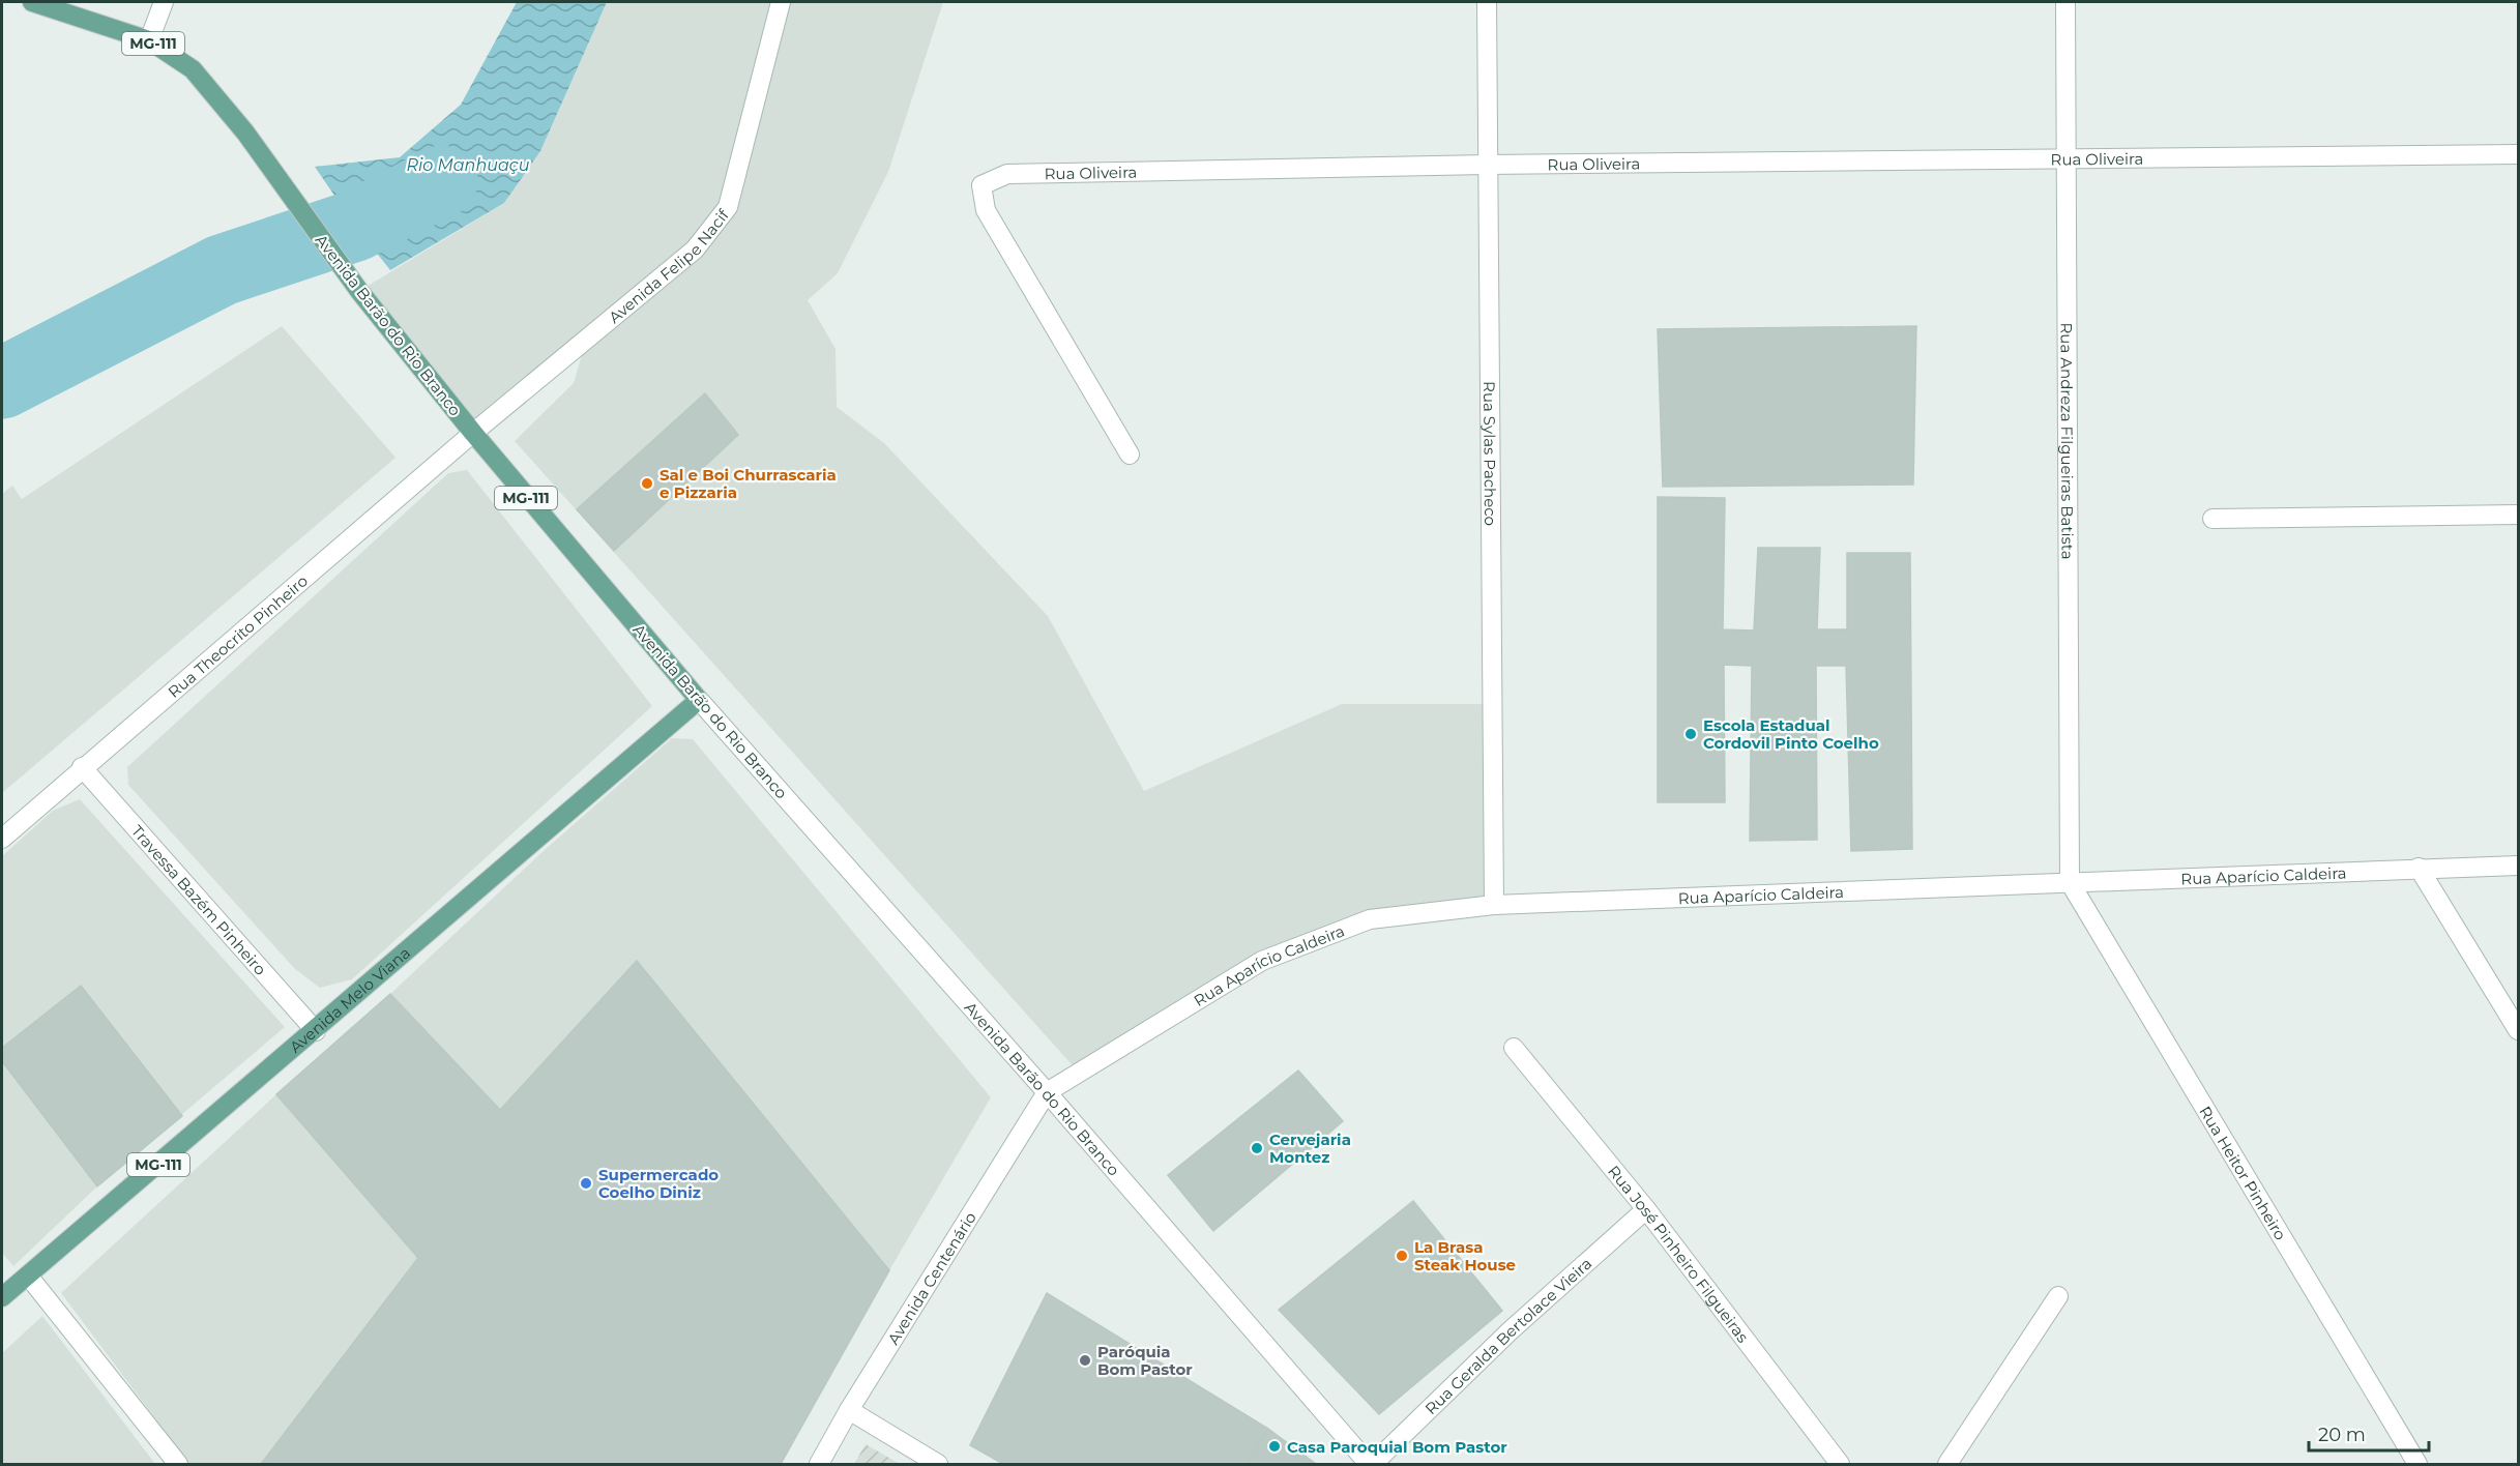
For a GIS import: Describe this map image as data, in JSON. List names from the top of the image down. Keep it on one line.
{"streets":{"main road":["MG-111","Avenida Barão do Rio Branco","Avenida Melo Viana"],"street":["Rua Oliveira","Avenida Felipe Nacif","Rua Andreza Filgueiras Batista","Rua Sylas Pacheco","Rua Theocrito Pinheiro","Rua Aparício Caldeira","Travessa Bazém Pinheiro","Rua Heitor Pinheiro","Rua José Pinheiro Filgueiras","Avenida Centenário","Rua Geralda Bertolace Vieira"]},"crossings":[["Rua Oliveira","Rua Andreza Filgueiras Batista"],["Rua Oliveira","Rua Sylas Pacheco"],["Avenida Felipe Nacif","Avenida Barão do Rio Branco"],["Avenida Felipe Nacif","Rua Theocrito Pinheiro"],["Avenida Barão do Rio Branco","Rua Theocrito Pinheiro"],["Avenida Barão do Rio Branco","Rua Aparício Caldeira"],["Avenida Barão do Rio Branco","Avenida Melo Viana"],["Avenida Barão do Rio Branco","Avenida Centenário"],["Avenida Barão do Rio Branco","Rua Geralda Bertolace Vieira"],["Rua Andreza Filgueiras Batista","Rua Aparício Caldeira"],["Rua Andreza Filgueiras Batista","Rua Heitor Pinheiro"],["Rua Sylas Pacheco","Rua Aparício Caldeira"],["Rua Theocrito Pinheiro","Travessa Bazém Pinheiro"],["Rua Aparício Caldeira","Rua Heitor Pinheiro"],["Rua Aparício Caldeira","Avenida Centenário"],["Travessa Bazém Pinheiro","Avenida Melo Viana"],["Rua José Pinheiro Filgueiras","Rua Geralda Bertolace Vieira"]],"water":["Rio Manhuaçu"],"places":["Sal e Boi Churrascaria e Pizzaria","Escola Estadual Cordovil Pinto Coelho","Cervejaria Montez","Supermercado Coelho Diniz","La Brasa Steak House","Paróquia Bom Pastor","Casa Paroquial Bom Pastor"],"scale_bar":"20 m"}
